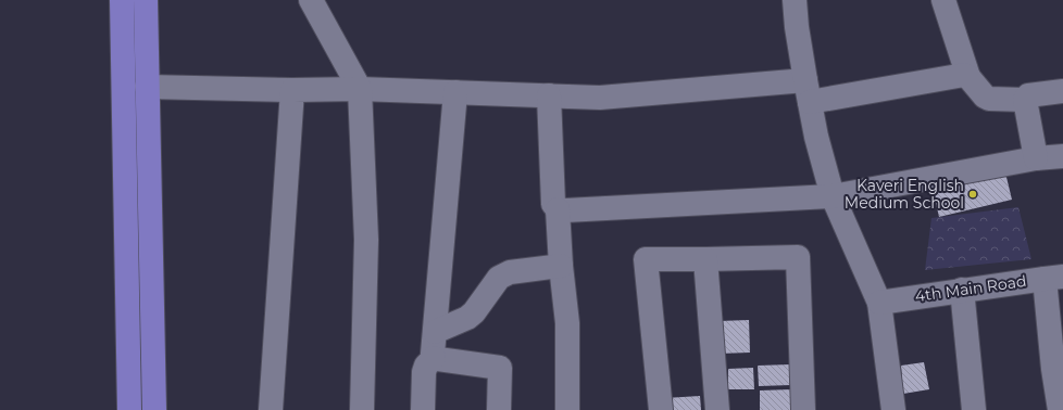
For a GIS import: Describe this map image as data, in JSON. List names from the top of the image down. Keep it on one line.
{"streets":{"street":["4th Main Road"]},"places":["Kaveri English Medium School"]}
